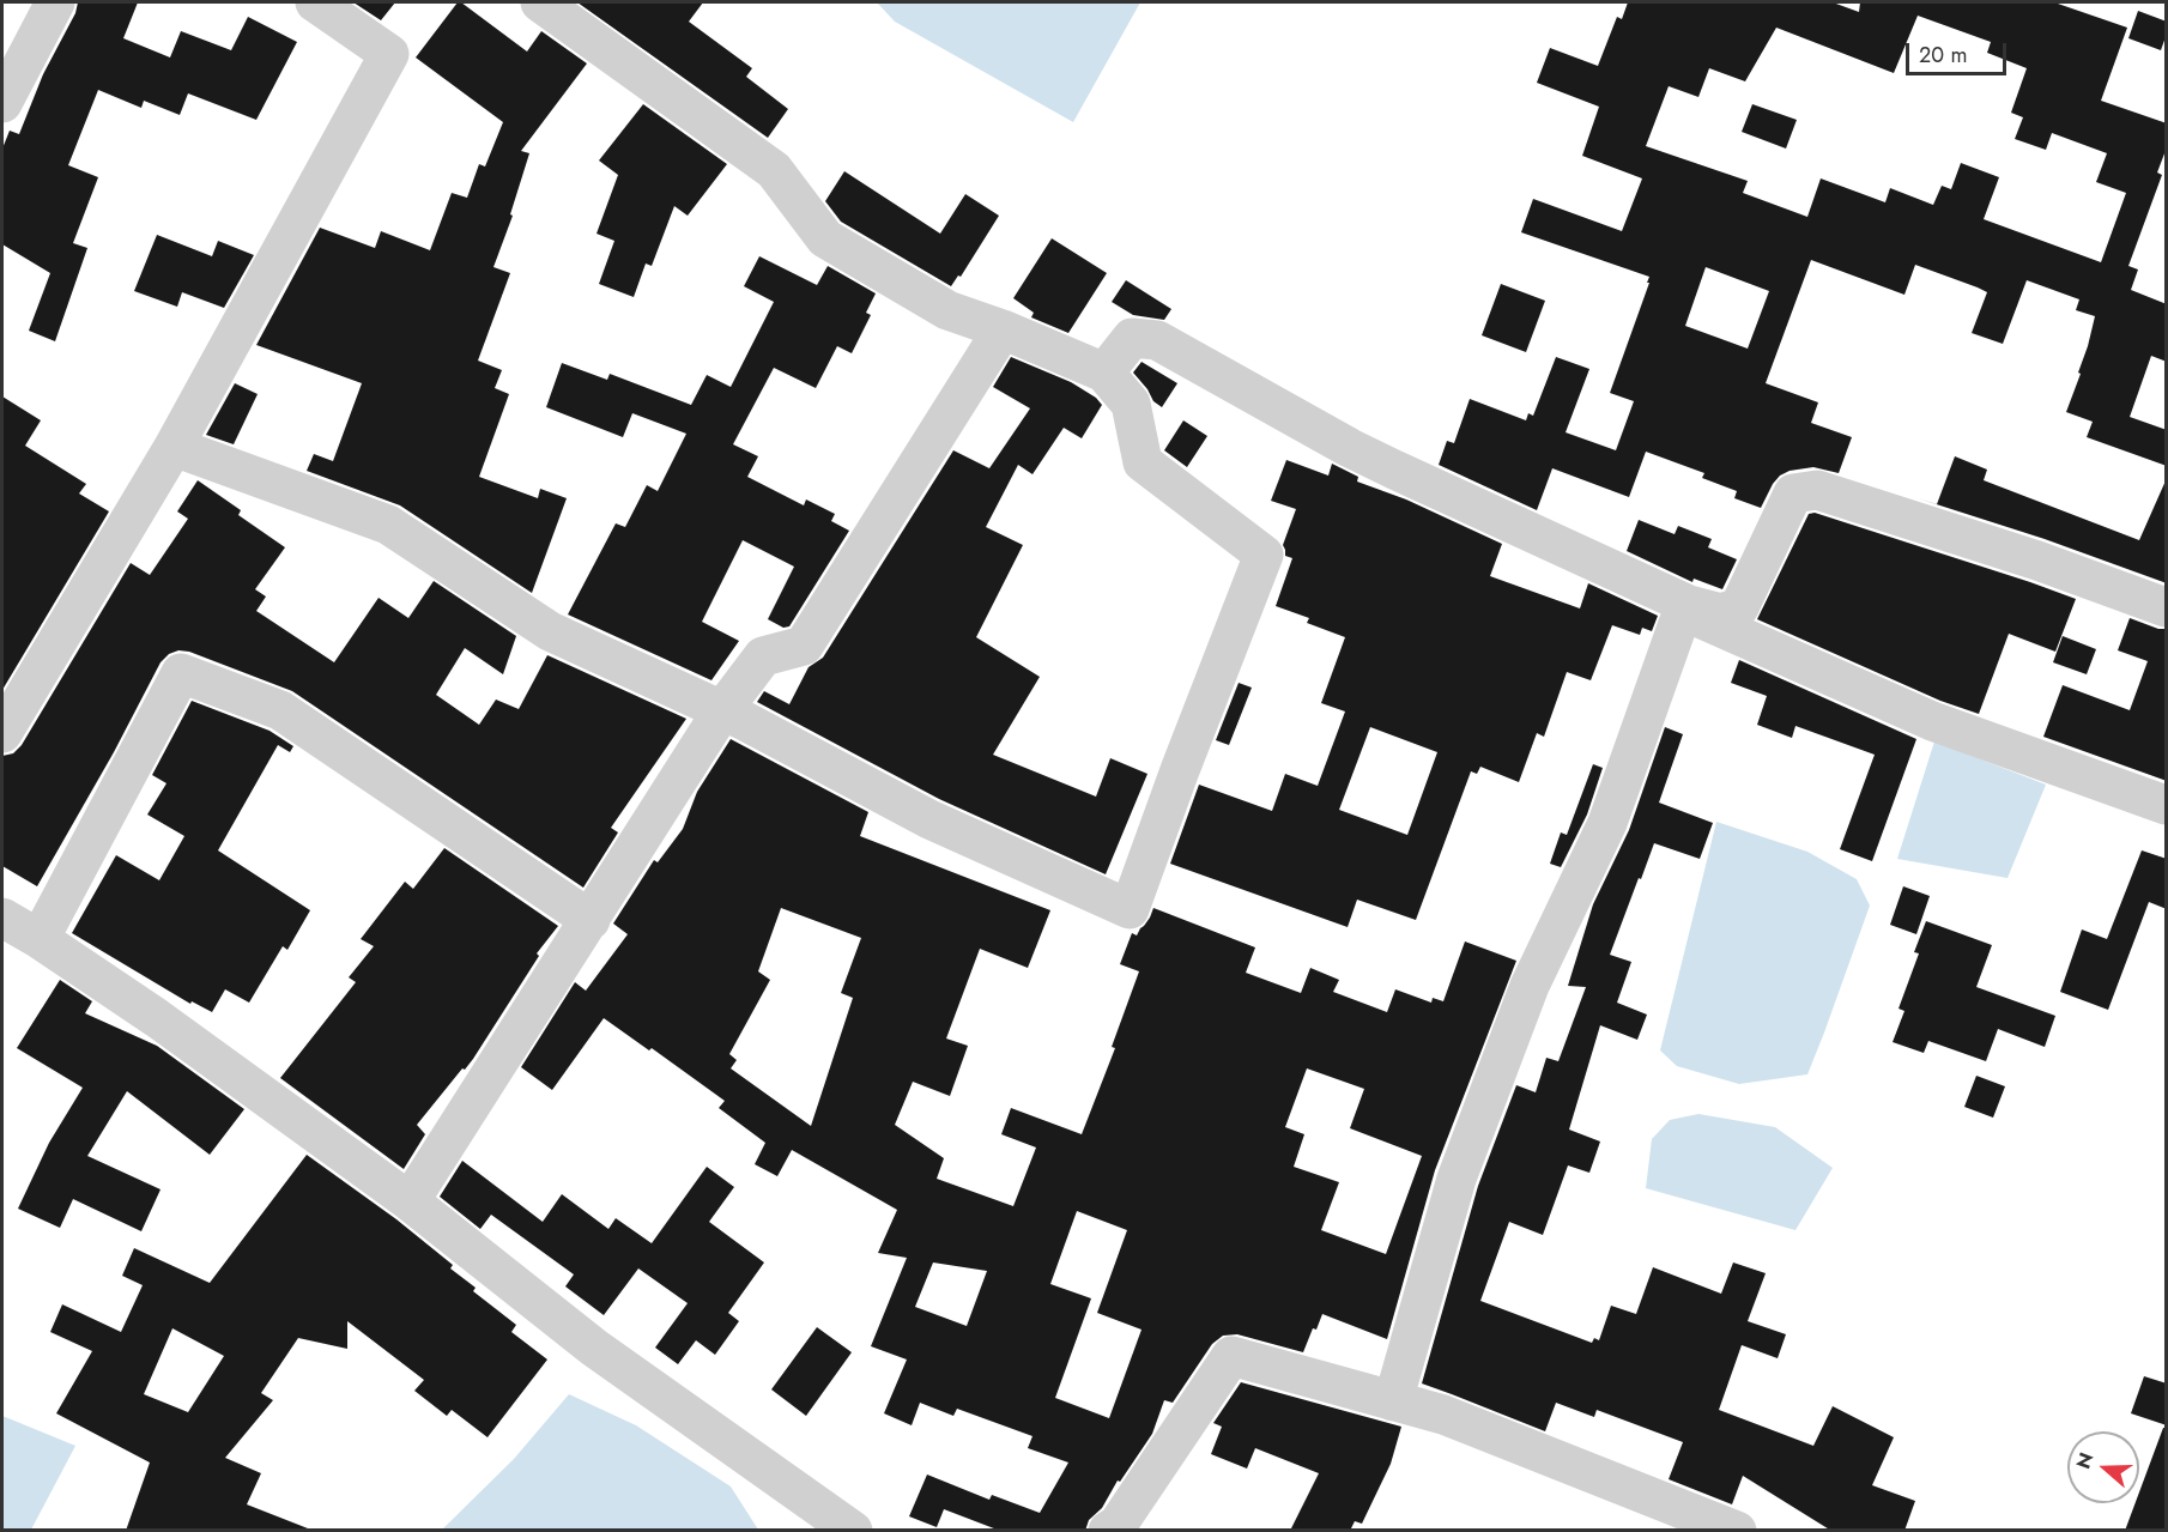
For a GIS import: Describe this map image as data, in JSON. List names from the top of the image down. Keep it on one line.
{"scale_bar":"20 m","north":"left"}
